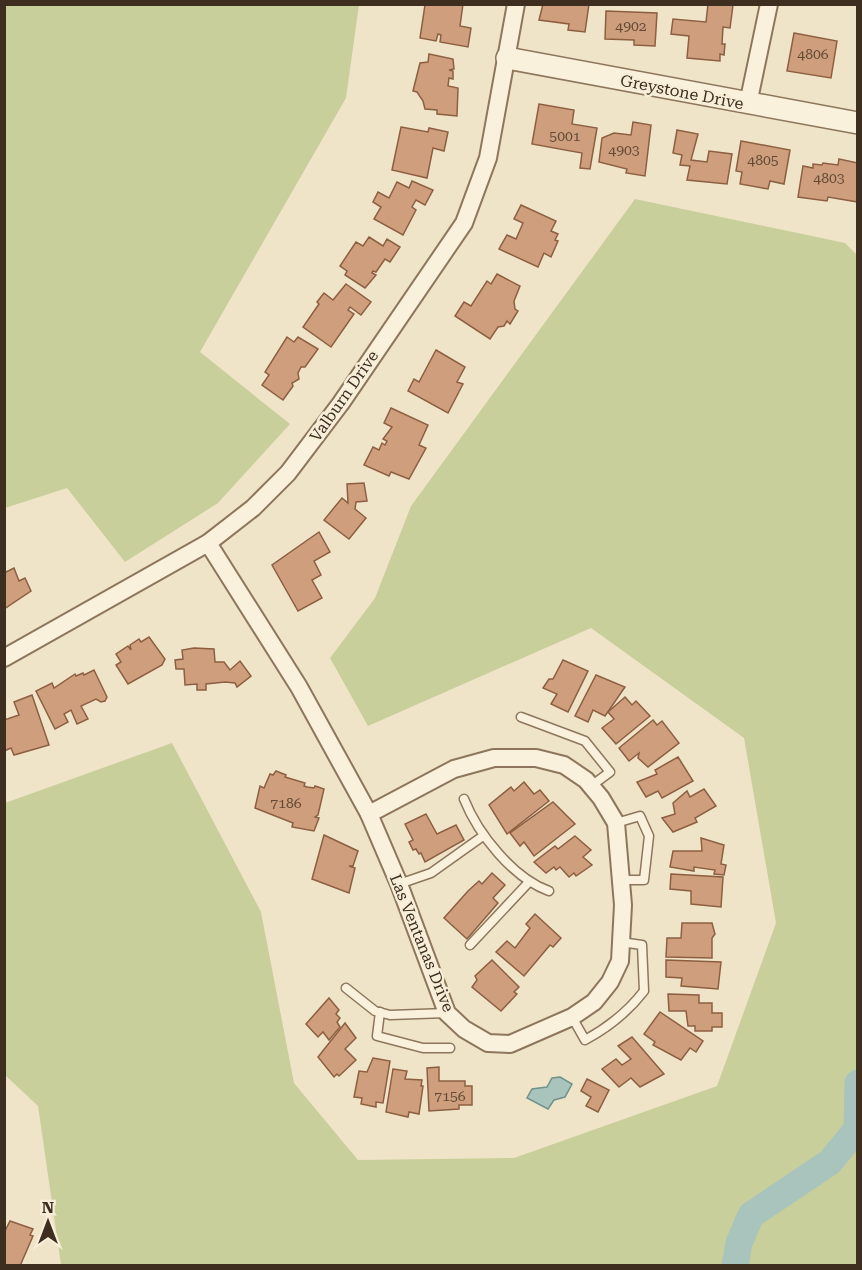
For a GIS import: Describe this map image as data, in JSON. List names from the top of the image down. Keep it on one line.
{"streets":{"street":["Greystone Drive","Valburn Drive","Las Ventanas Drive"]},"crossings":[["Greystone Drive","Valburn Drive"],["Valburn Drive","Las Ventanas Drive"]],"house_numbers":["4902","4806","5001","4903","4805","4803","7186","7156"],"north":"top"}
